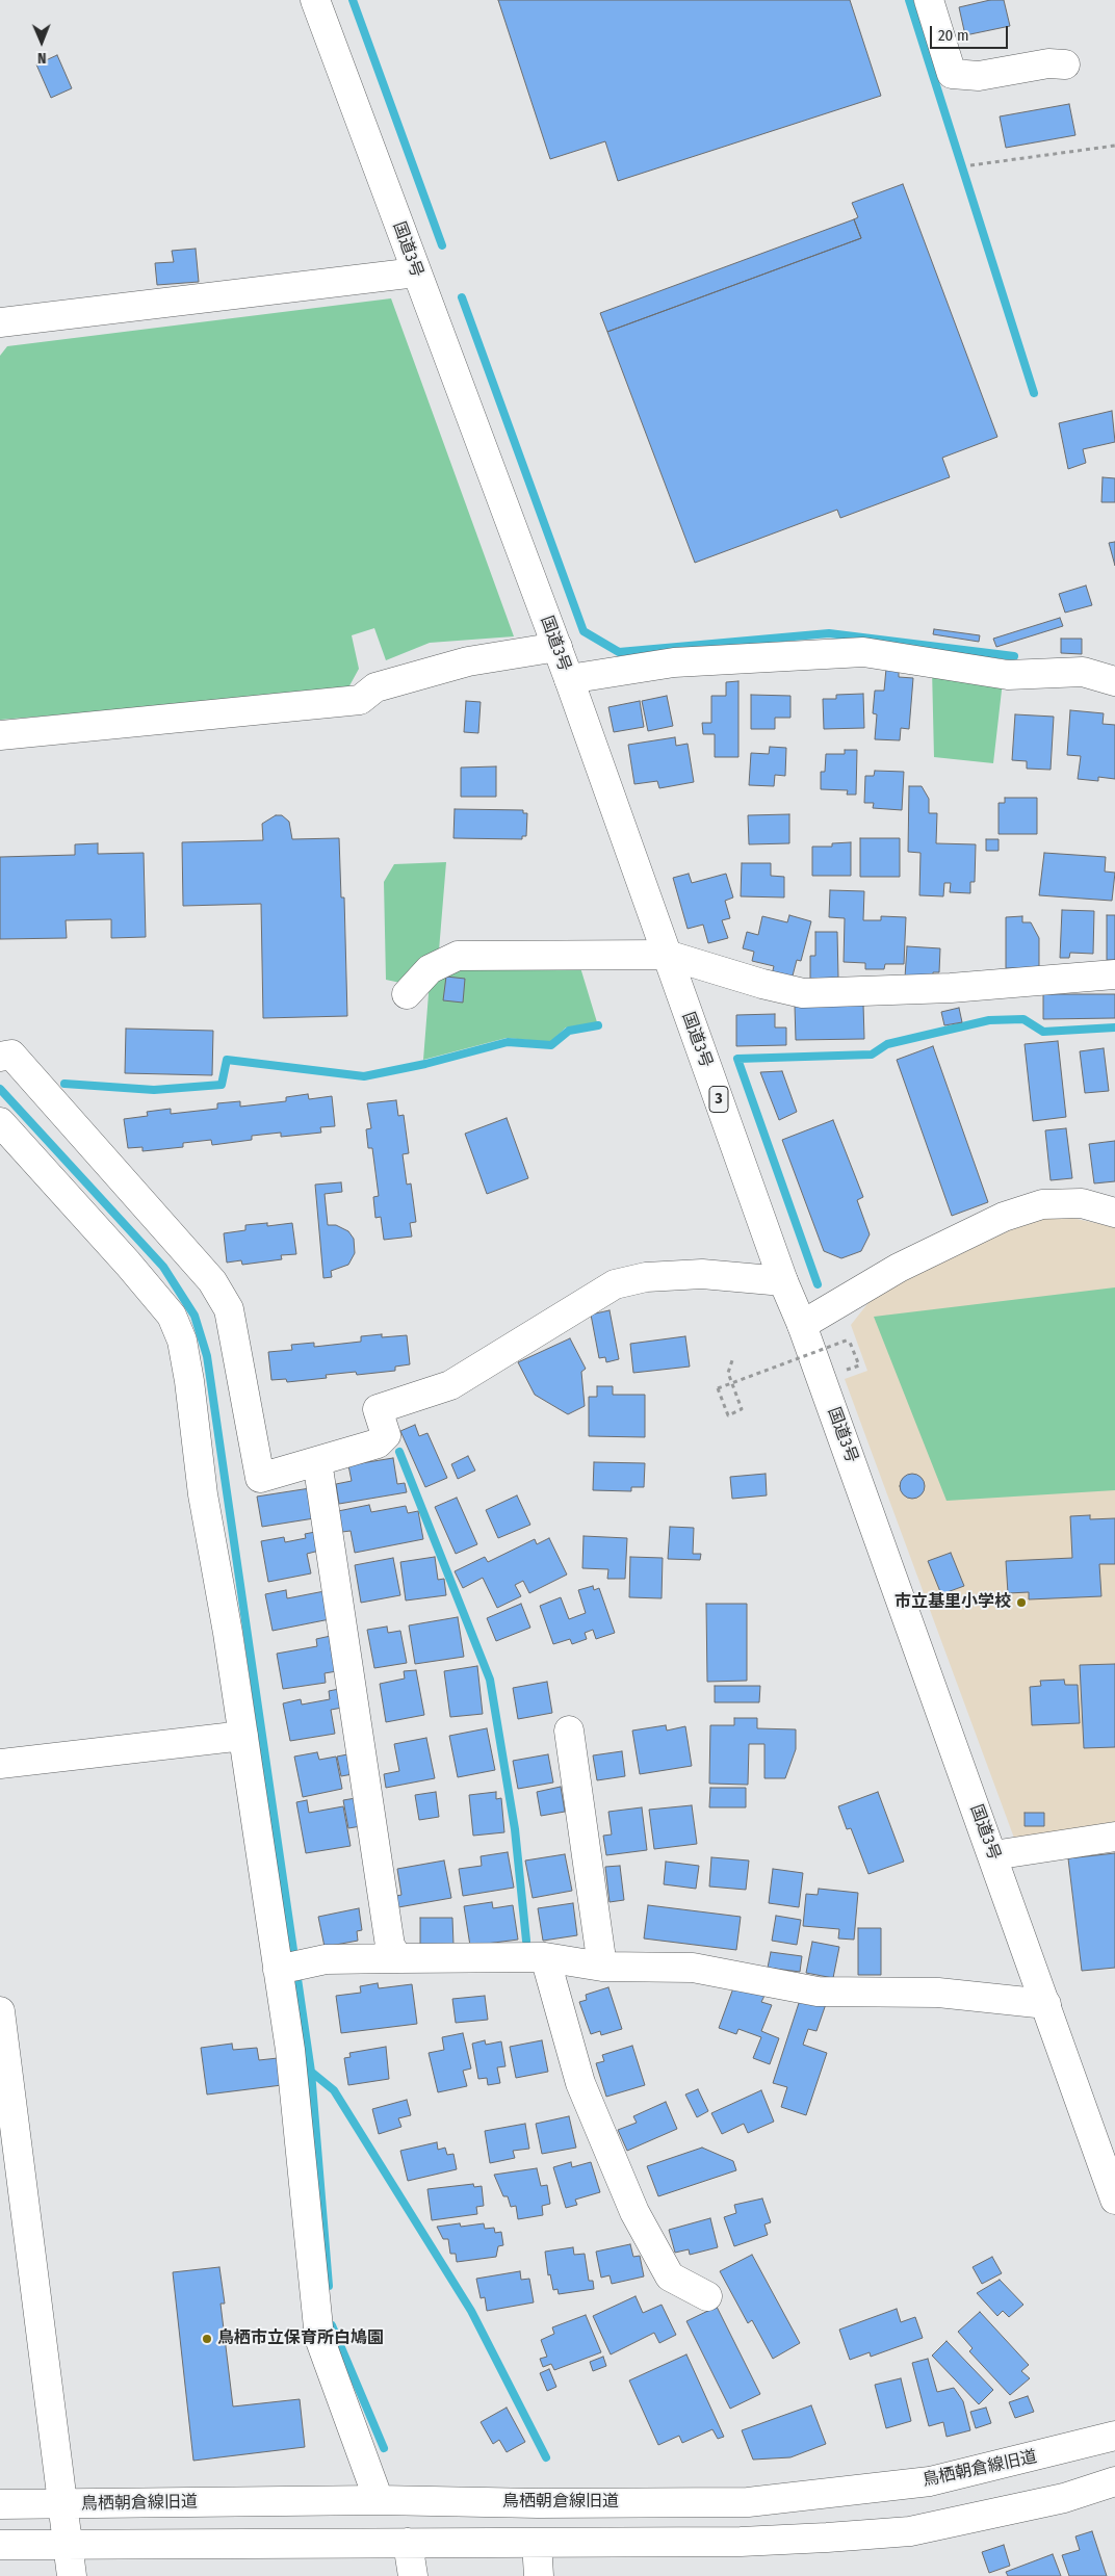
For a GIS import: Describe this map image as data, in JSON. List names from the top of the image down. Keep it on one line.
{"streets":{"main road":["国道3号","3","鳥栖朝倉線旧道"]},"places":["市立基里小学校","鳥栖市立保育所白鳩園"],"scale_bar":"20 m","north":"bottom"}
